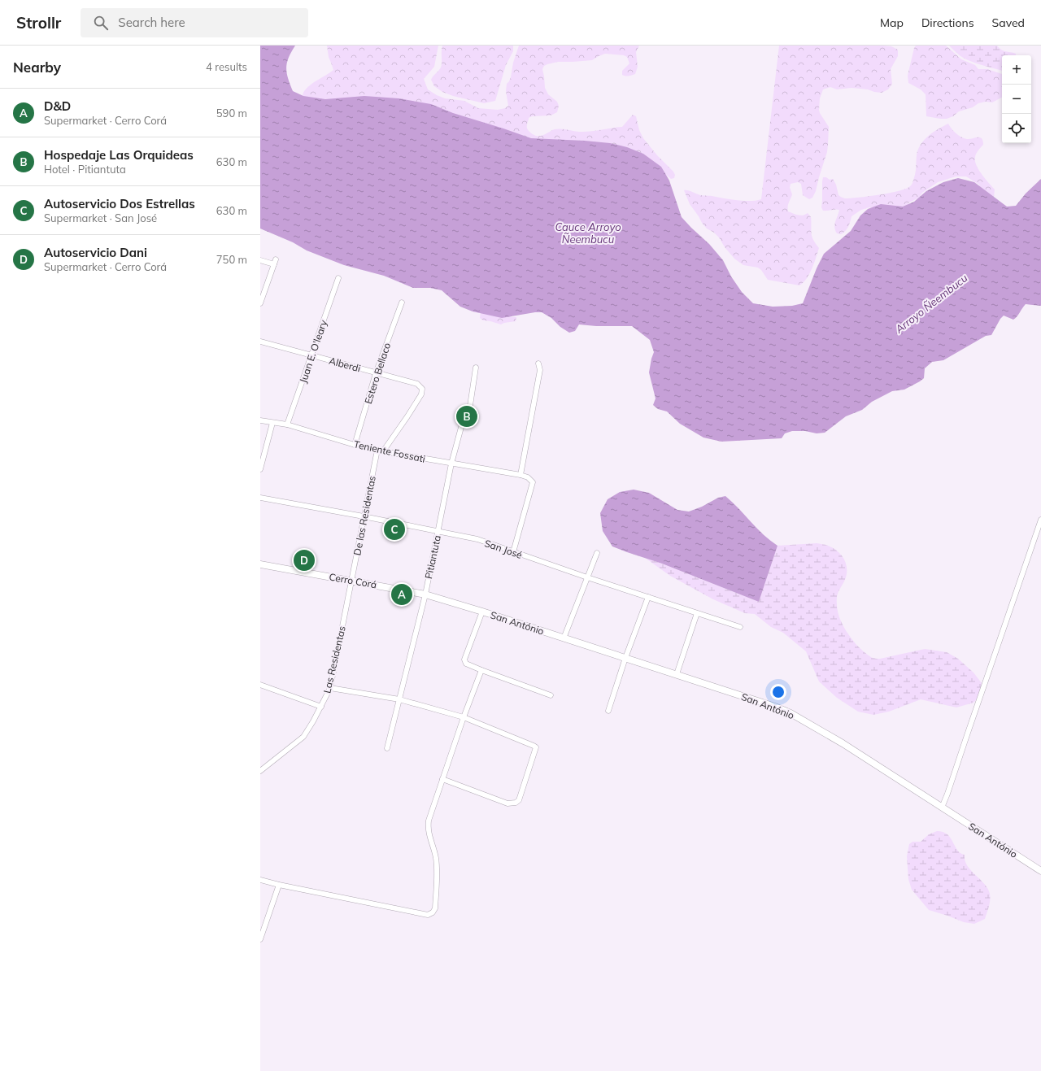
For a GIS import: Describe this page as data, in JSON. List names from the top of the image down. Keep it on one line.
{"streets":{"street":["Juan E. O'leary","Alberdi","Estero Bellaco","Teniente Fossati","De las Residentas","San José","Pitiantuta","Cerro Corá","San António","Las Residentas"]},"crossings":[["Juan E. O'leary","Alberdi"],["Juan E. O'leary","Teniente Fossati"],["Alberdi","Estero Bellaco"],["Alberdi","Teniente Fossati"],["Estero Bellaco","Teniente Fossati"],["Teniente Fossati","De las Residentas"],["Teniente Fossati","Pitiantuta"],["De las Residentas","San José"],["De las Residentas","Cerro Corá"],["De las Residentas","Las Residentas"],["San José","Pitiantuta"],["Pitiantuta","Cerro Corá"],["Cerro Corá","San António"],["Cerro Corá","Las Residentas"]],"water":["Cauce Arroyo Ñeembucu","Arroyo Ñeembucu"],"page":{"header":"Strollr","search":"Search here","nav":["Map","Directions","Saved"],"heading":["Nearby","4 results"],"map_buttons":["+","−"],"list":[{"mark":"A","name":"D&D","note":"Supermarket · Cerro Corá","value":"590 m"},{"mark":"B","name":"Hospedaje Las Orquideas","note":"Hotel · Pitiantuta","value":"630 m"},{"mark":"C","name":"Autoservicio Dos Estrellas","note":"Supermarket · San José","value":"630 m"},{"mark":"D","name":"Autoservicio Dani","note":"Supermarket · Cerro Corá","value":"750 m"}],"pins":["B","C","D","A"]}}
